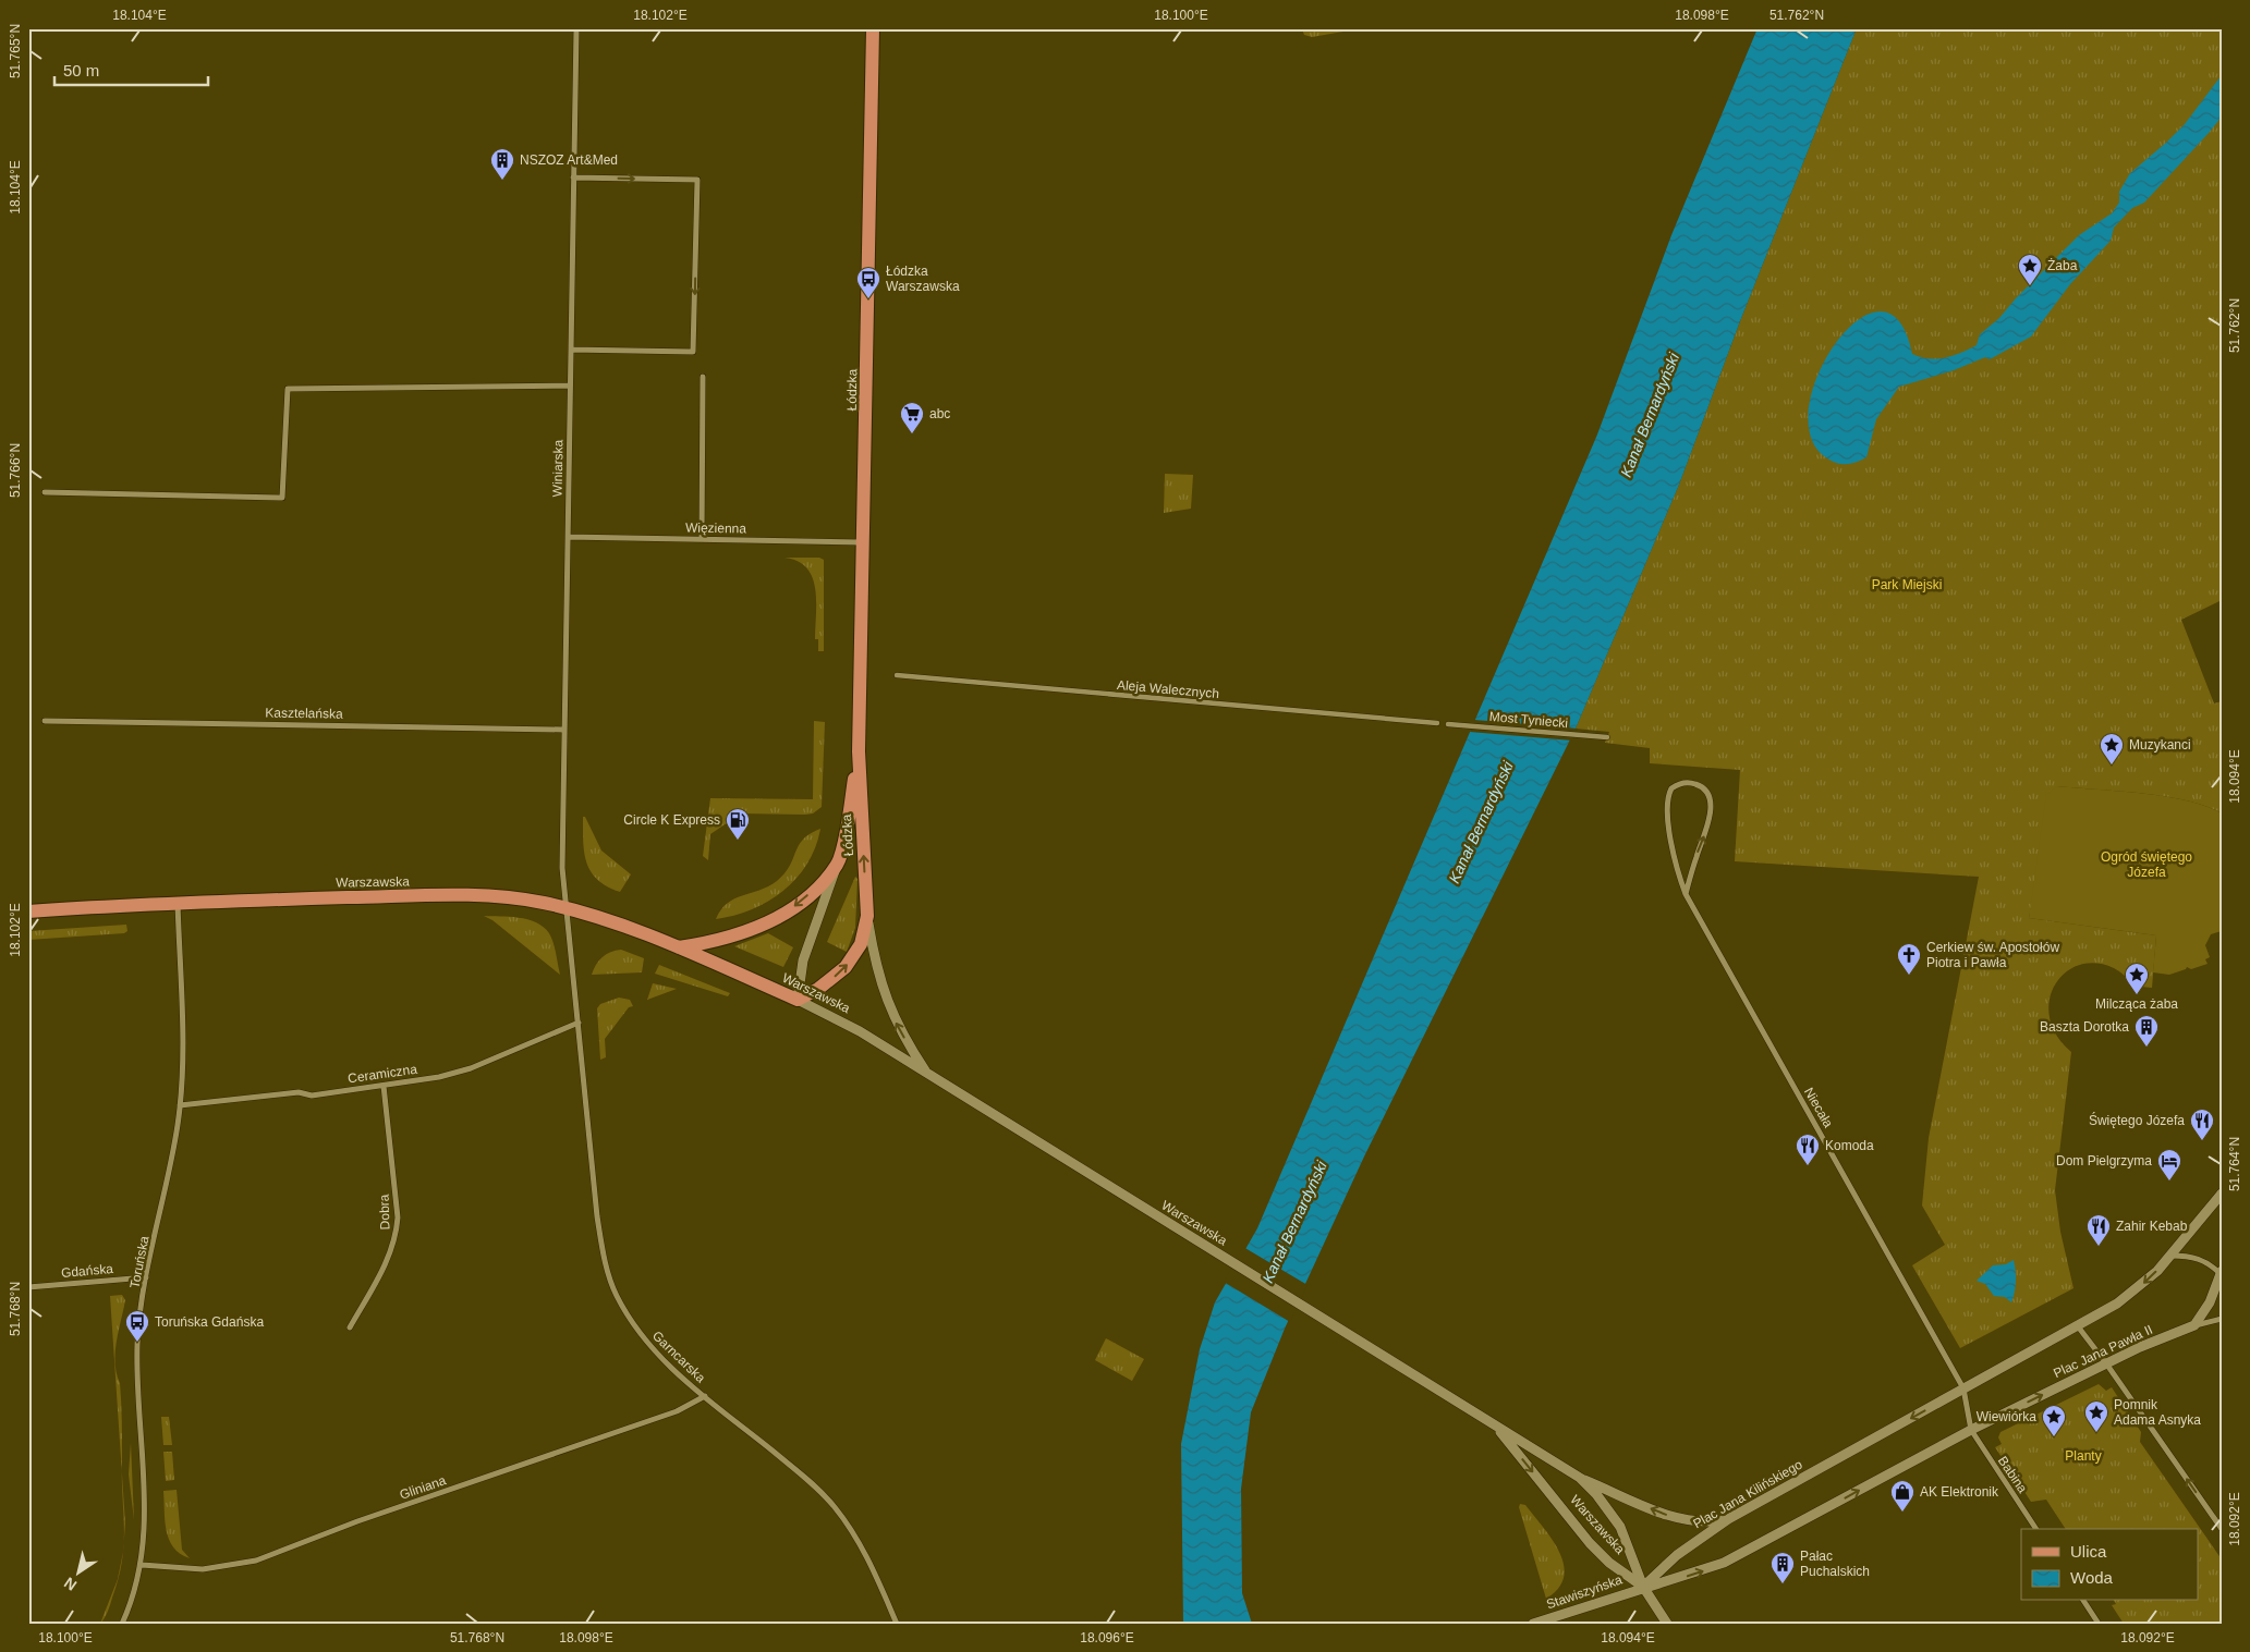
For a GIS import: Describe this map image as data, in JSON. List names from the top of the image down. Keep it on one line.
{"streets":{"main road":["Łódzka","Warszawska"],"street":["Winiarska","Więzienna","Aleja Walecznych","Kasztelańska","Most Tyniecki","Ceramiczna","Niecała","Dobra","Toruńska","Gdańska","Plac Jana Pawła II","Garncarska","Babina","Gliniana","Plac Jana Kilińskiego","Stawiszyńska"]},"crossings":[["Łódzka","Więzienna"],["Łódzka","Warszawska"],["Winiarska","Więzienna"],["Winiarska","Kasztelańska"],["Winiarska","Warszawska"],["Winiarska","Garncarska"],["Warszawska","Toruńska"],["Warszawska","Garncarska"],["Warszawska","Plac Jana Kilińskiego"],["Warszawska","Stawiszyńska"],["Ceramiczna","Dobra"],["Ceramiczna","Toruńska"],["Ceramiczna","Garncarska"],["Niecała","Plac Jana Pawła II"],["Niecała","Babina"],["Niecała","Plac Jana Kilińskiego"],["Toruńska","Gdańska"],["Toruńska","Gliniana"],["Plac Jana Pawła II","Babina"],["Garncarska","Gliniana"],["Plac Jana Kilińskiego","Stawiszyńska"]],"water":["Kanał Bernardyński"],"parks":["Park Miejski","Ogród świętego Józefa","Planty"],"places":{"building":["NSZOZ Art&Med","Baszta Dorotka","Pałac Puchalskich"],"place":["Żaba","Muzykanci","Milcząca żaba","Pomnik Adama Asnyka","Wiewiórka"],"bus stop":["Łódzka Warszawska","Toruńska Gdańska"],"supermarket":["abc"],"fuel station":["Circle K Express"],"church":["Cerkiew św. Apostołów Piotra i Pawła"],"restaurant":["Świętego Józefa","Komoda","Zahir Kebab"],"hotel":["Dom Pielgrzyma"],"shop":["AK Elektronik"]},"legend":["Ulica","Woda"],"scale_bar":"50 m","north":"bottom left","coordinates":["18.104°E","18.102°E","18.100°E","18.098°E","51.762°N","51.765°N","51.766°N","18.094°E","51.764°N","51.768°N","18.092°E","18.096°E"]}
